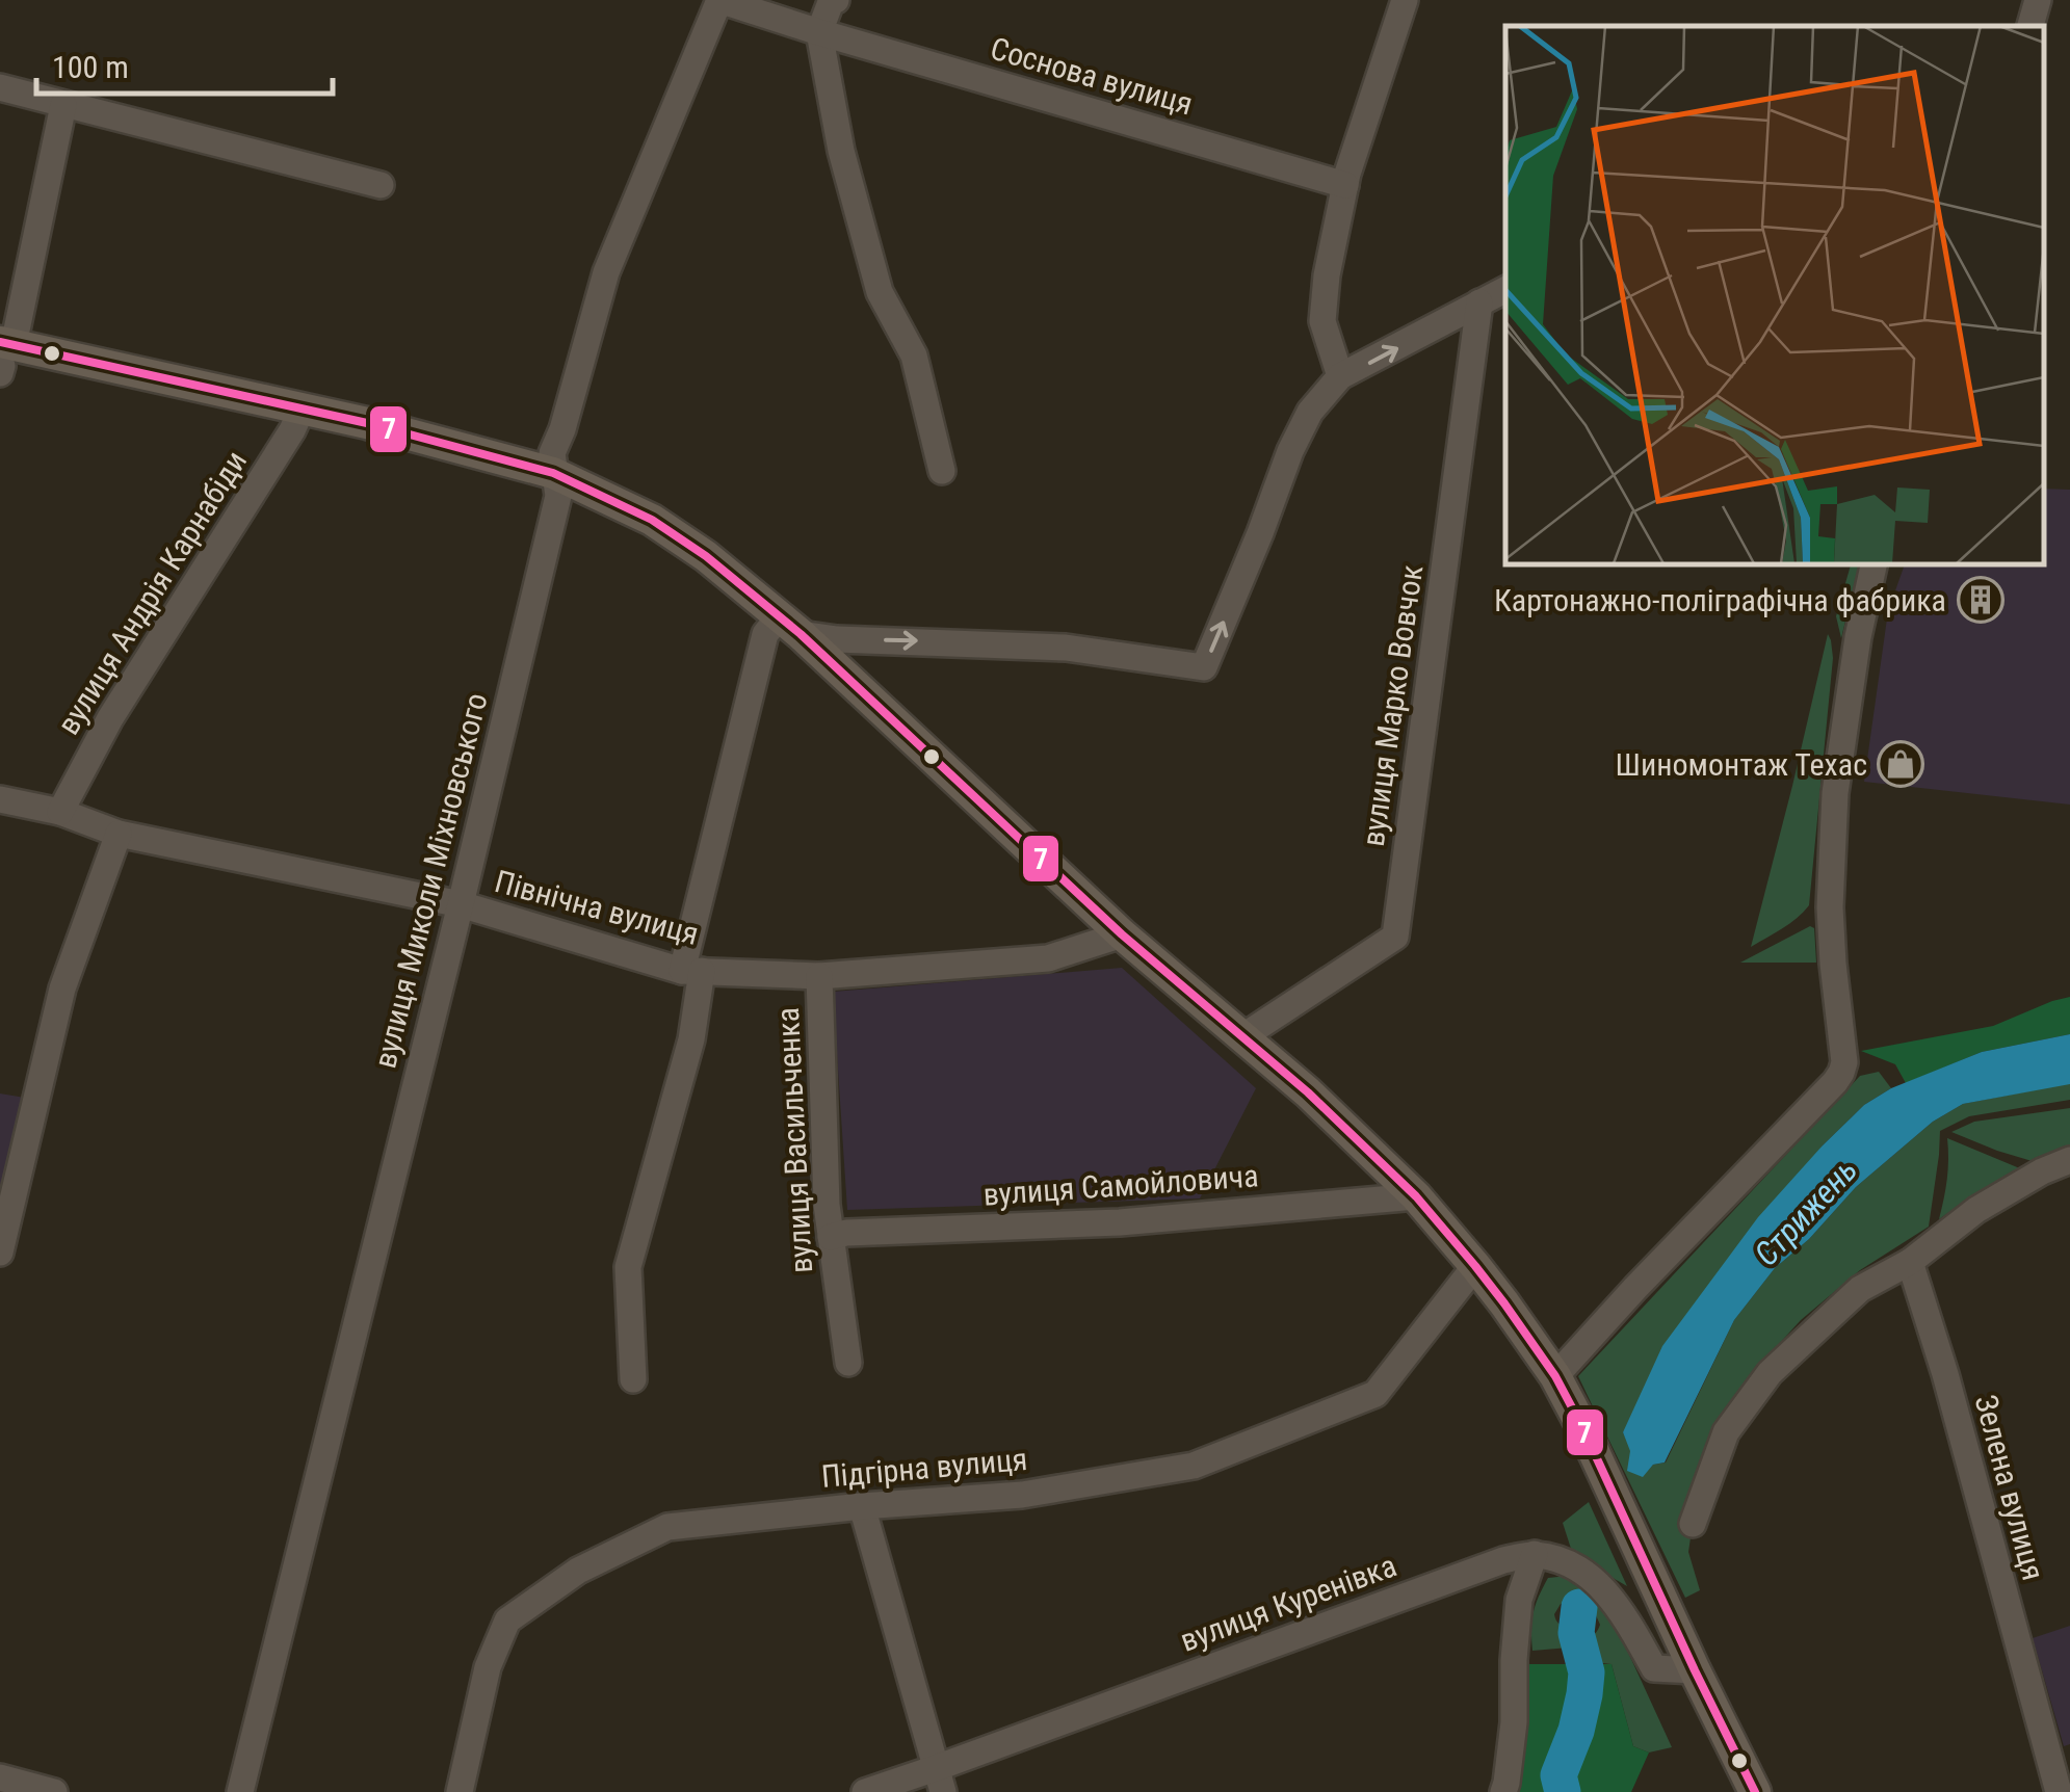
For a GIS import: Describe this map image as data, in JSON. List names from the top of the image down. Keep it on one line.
{"streets":{"street":["Соснова вулиця","вулиця Андрія Карнабіди","вулиця Марко Вовчок","вулиця Миколи Міхновського","Північна вулиця","вулиця Васильченка","вулиця Самойловича","Підгірна вулиця","Зелена вулиця","вулиця Куренівка"]},"crossings":[["Соснова вулиця","вулиця Миколи Міхновського"],["вулиця Андрія Карнабіди","Північна вулиця"],["вулиця Миколи Міхновського","Північна вулиця"],["Північна вулиця","вулиця Васильченка"],["вулиця Васильченка","вулиця Самойловича"]],"water":["Стрижень"],"places":{"building":["Картонажно-поліграфічна фабрика"],"shop":["Шиномонтаж Техас"]},"lines":["transit line 7"],"scale_bar":"100 m"}
